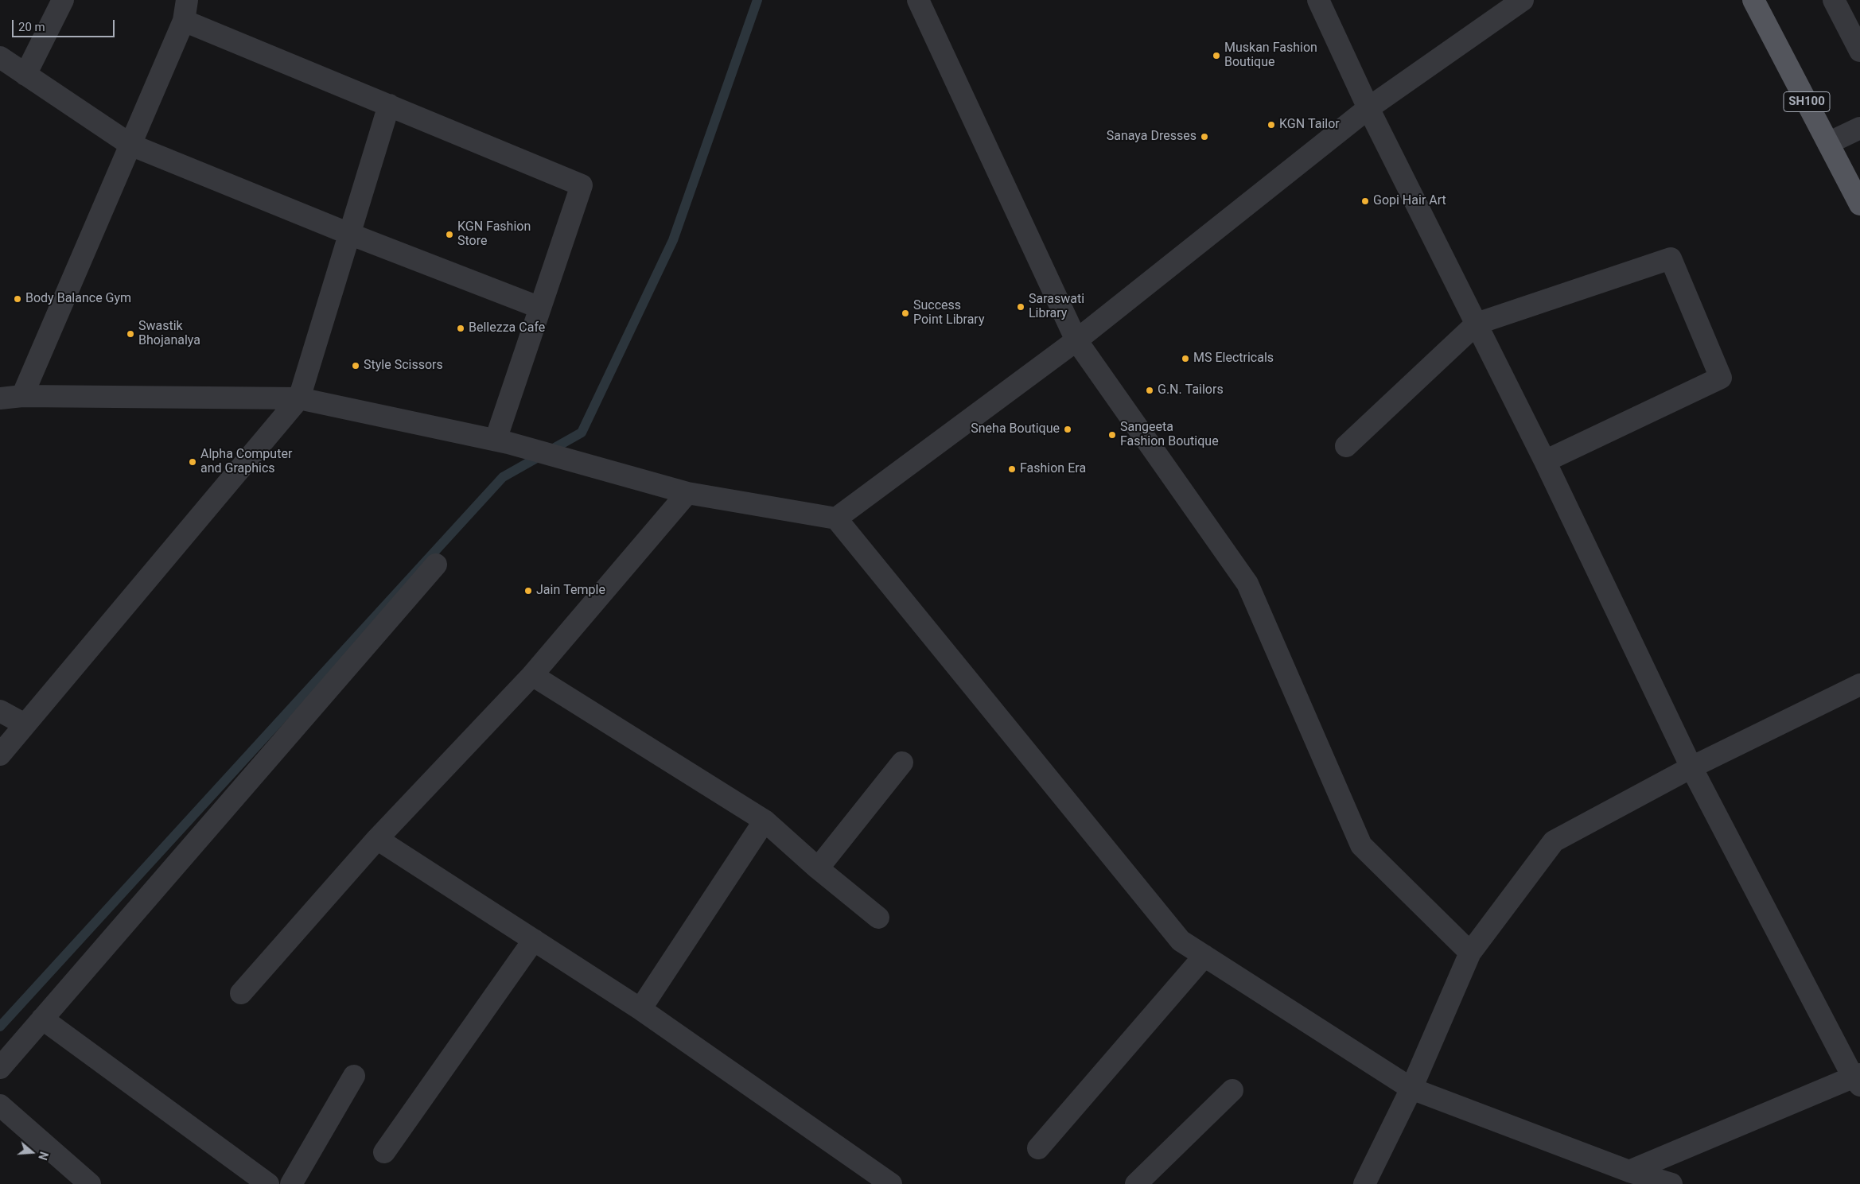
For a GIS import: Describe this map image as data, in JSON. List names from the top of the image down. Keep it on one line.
{"streets":{"main road":["SH100"]},"places":["Muskan Fashion Boutique","KGN Tailor","Sanaya Dresses","Gopi Hair Art","KGN Fashion Store","Body Balance Gym","Saraswati Library","Success Point Library","Bellezza Cafe","Swastik Bhojanalya","MS Electricals","Style Scissors","G.N. Tailors","Sneha Boutique","Sangeeta Fashion Boutique","Alpha Computer and Graphics","Fashion Era","Jain Temple"],"scale_bar":"20 m","north":"right"}
